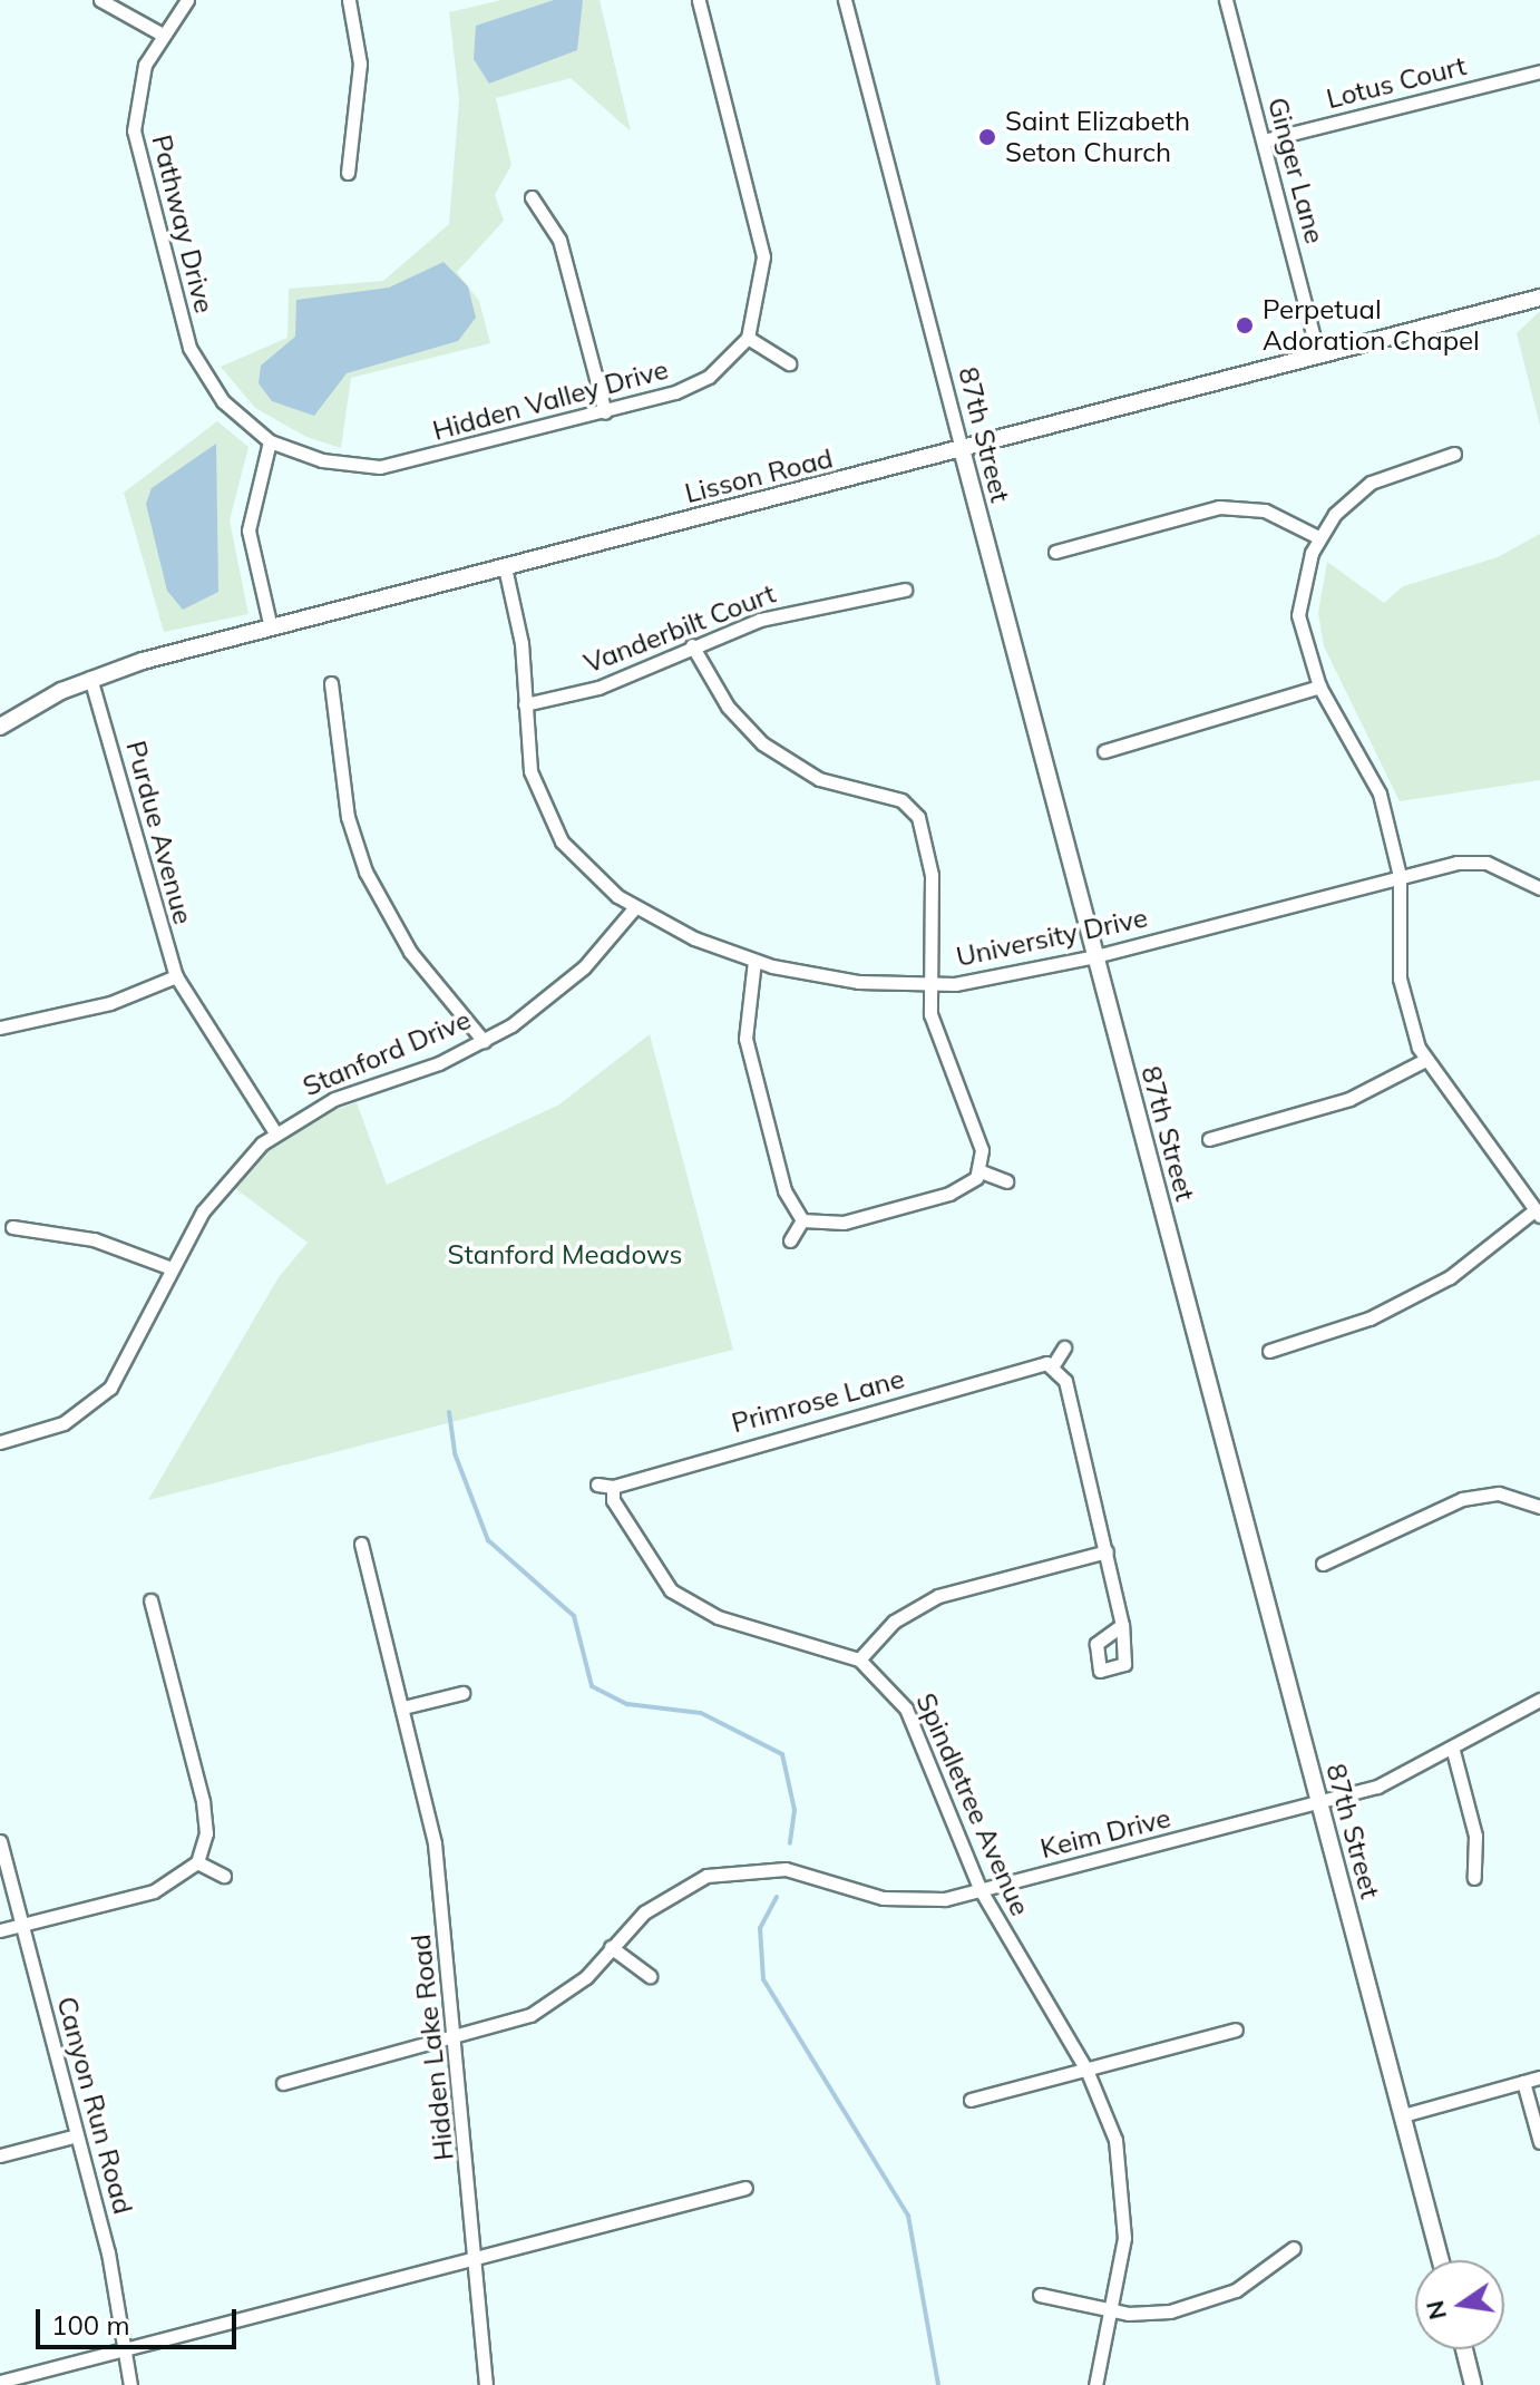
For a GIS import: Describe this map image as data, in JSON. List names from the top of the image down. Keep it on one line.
{"streets":{"street":["Lotus Court","Ginger Lane","Pathway Drive","Hidden Valley Drive","87th Street","Lisson Road","Vanderbilt Court","Purdue Avenue","University Drive","Stanford Drive","Primrose Lane","Spindletree Avenue","Keim Drive","Hidden Lake Road","Canyon Run Road"]},"crossings":[["Lotus Court","Ginger Lane"],["Ginger Lane","Lisson Road"],["Pathway Drive","Hidden Valley Drive"],["87th Street","Lisson Road"],["87th Street","University Drive"],["87th Street","Keim Drive"],["Lisson Road","Purdue Avenue"],["Lisson Road","University Drive"],["Vanderbilt Court","University Drive"],["Purdue Avenue","Stanford Drive"],["University Drive","Stanford Drive"],["Primrose Lane","Spindletree Avenue"],["Spindletree Avenue","Keim Drive"],["Keim Drive","Hidden Lake Road"]],"parks":["Stanford Meadows"],"places":["Saint Elizabeth Seton Church","Perpetual Adoration Chapel"],"scale_bar":"100 m","north":"left"}
